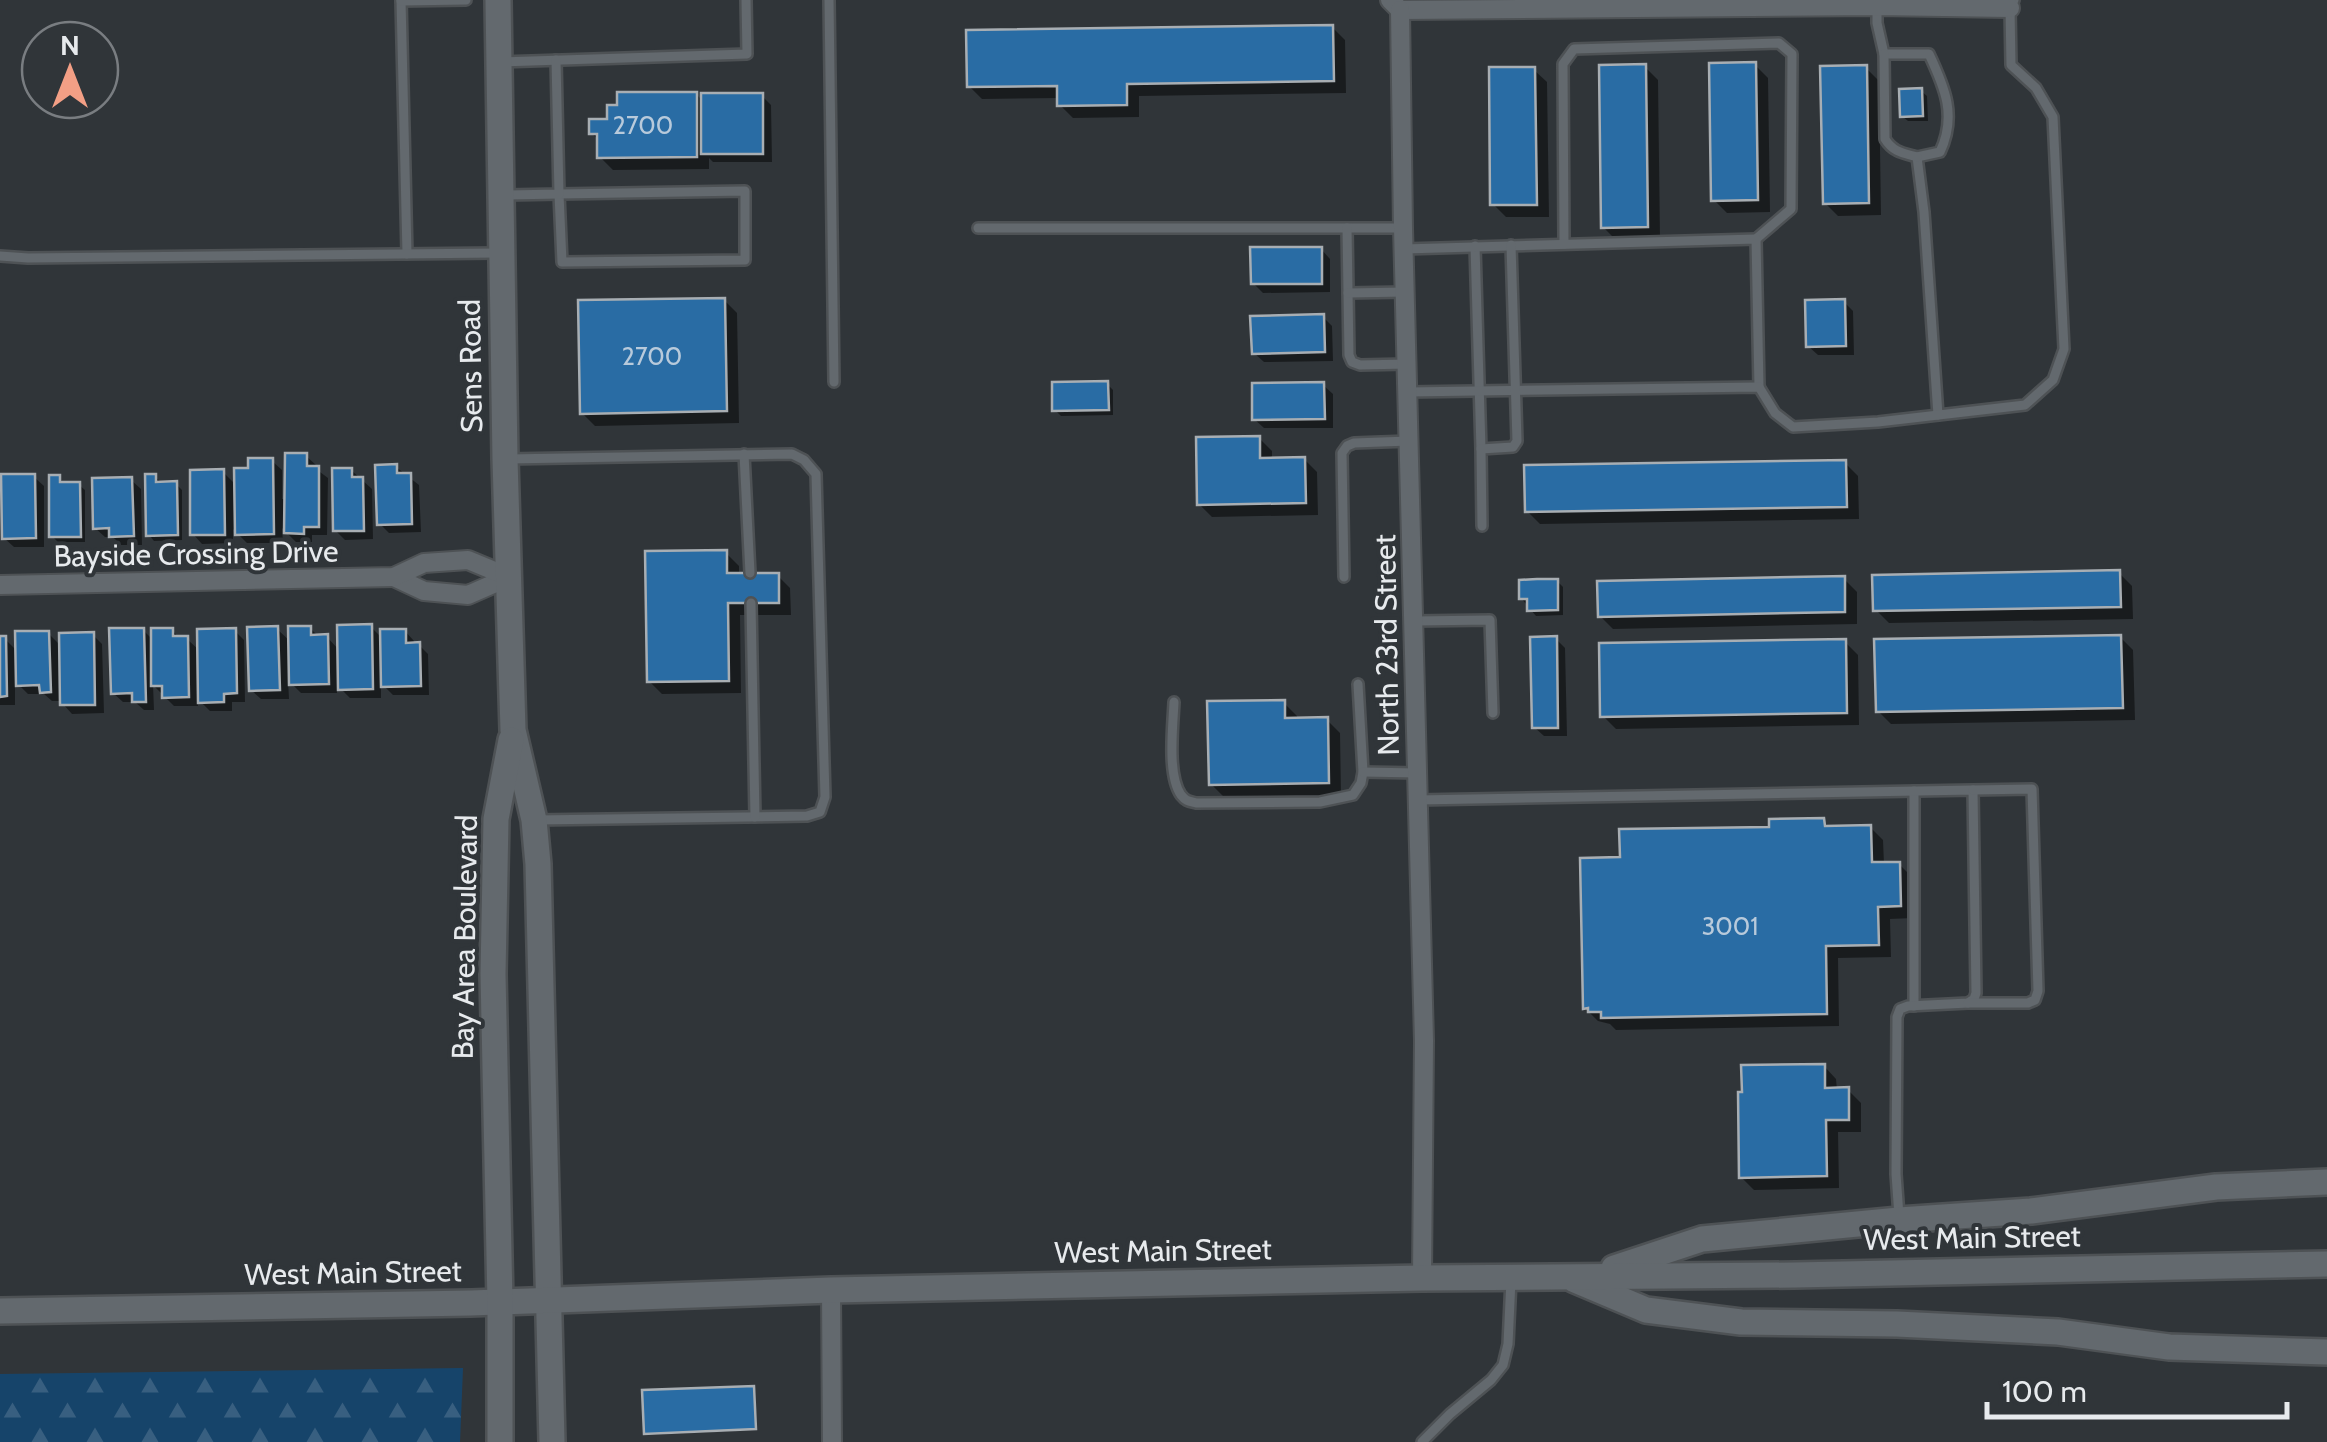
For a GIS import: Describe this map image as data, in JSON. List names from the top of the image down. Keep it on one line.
{"streets":{"main road":["Sens Road","Bay Area Boulevard","West Main Street"],"street":["Bayside Crossing Drive","North 23rd Street"]},"crossings":[["Sens Road","Bayside Crossing Drive"],["Sens Road","Bay Area Boulevard"],["North 23rd Street","West Main Street"],["Bay Area Boulevard","West Main Street"]],"house_numbers":["2700","2700","3001"],"scale_bar":"100 m","north":"top"}
